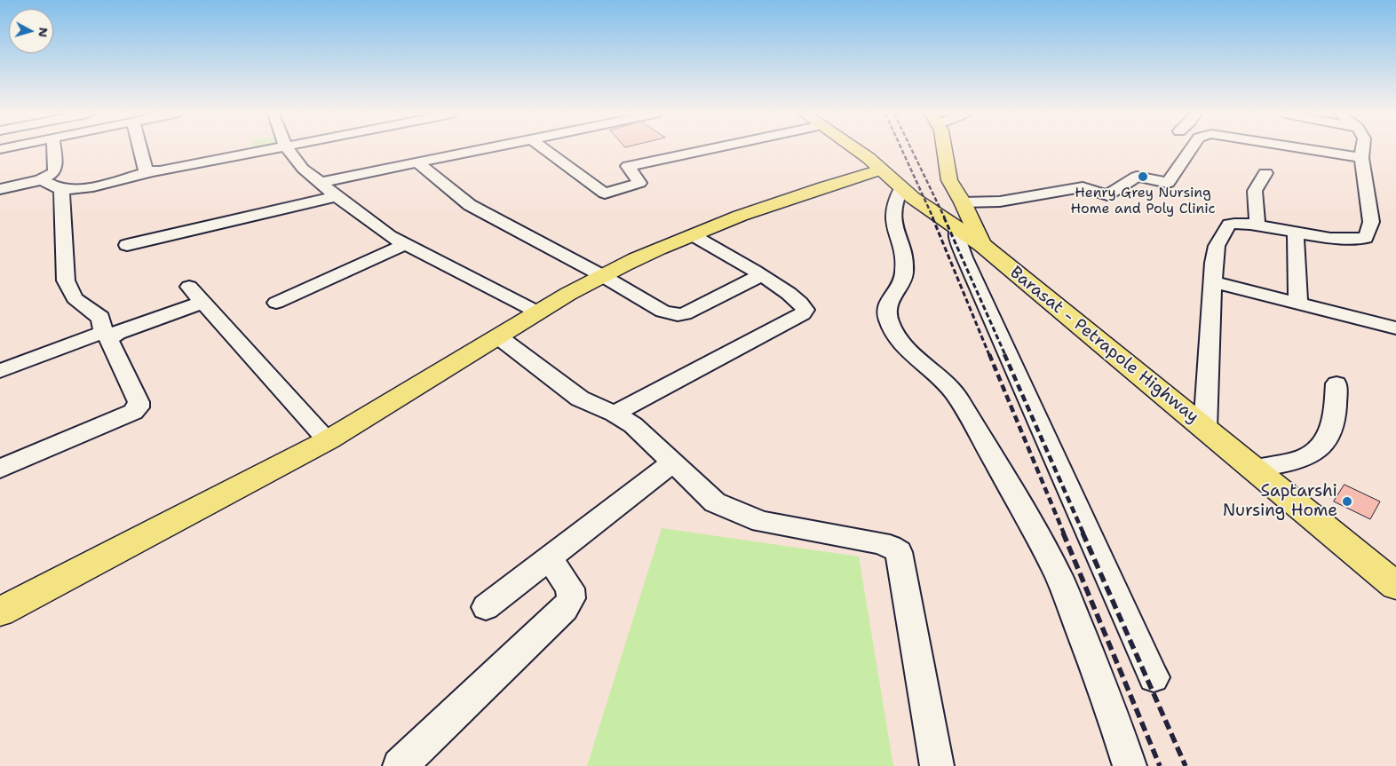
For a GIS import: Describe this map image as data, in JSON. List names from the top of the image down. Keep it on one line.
{"streets":{"main road":["Barasat - Petrapole Highway"]},"places":["Henry Grey Nursing Home and Poly Clinic","Saptarshi Nursing Home"],"north":"right"}
